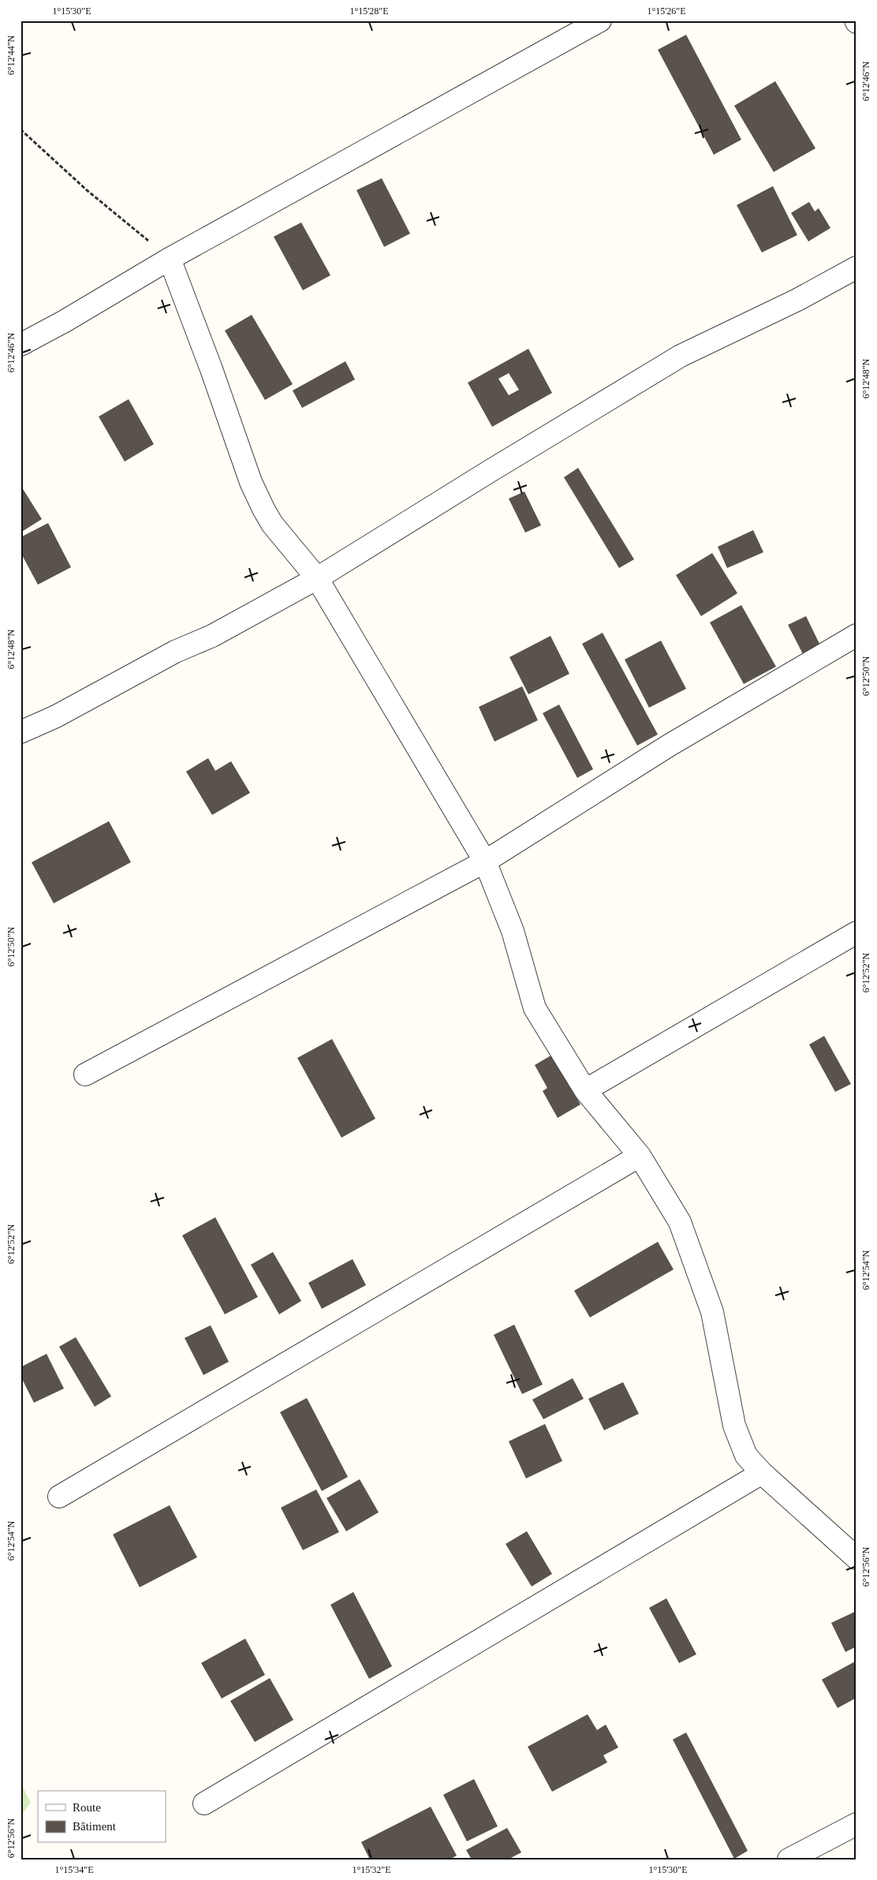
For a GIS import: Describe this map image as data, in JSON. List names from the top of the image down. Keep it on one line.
{"legend":["Route","Bâtiment"],"coordinates":["1°15'30\"E","1°15'28\"E","1°15'26\"E","6°12'44\"N","6°12'46\"N","6°12'48\"N","6°12'50\"N","6°12'52\"N","6°12'54\"N","6°12'56\"N","1°15'34\"E","1°15'32\"E"]}
